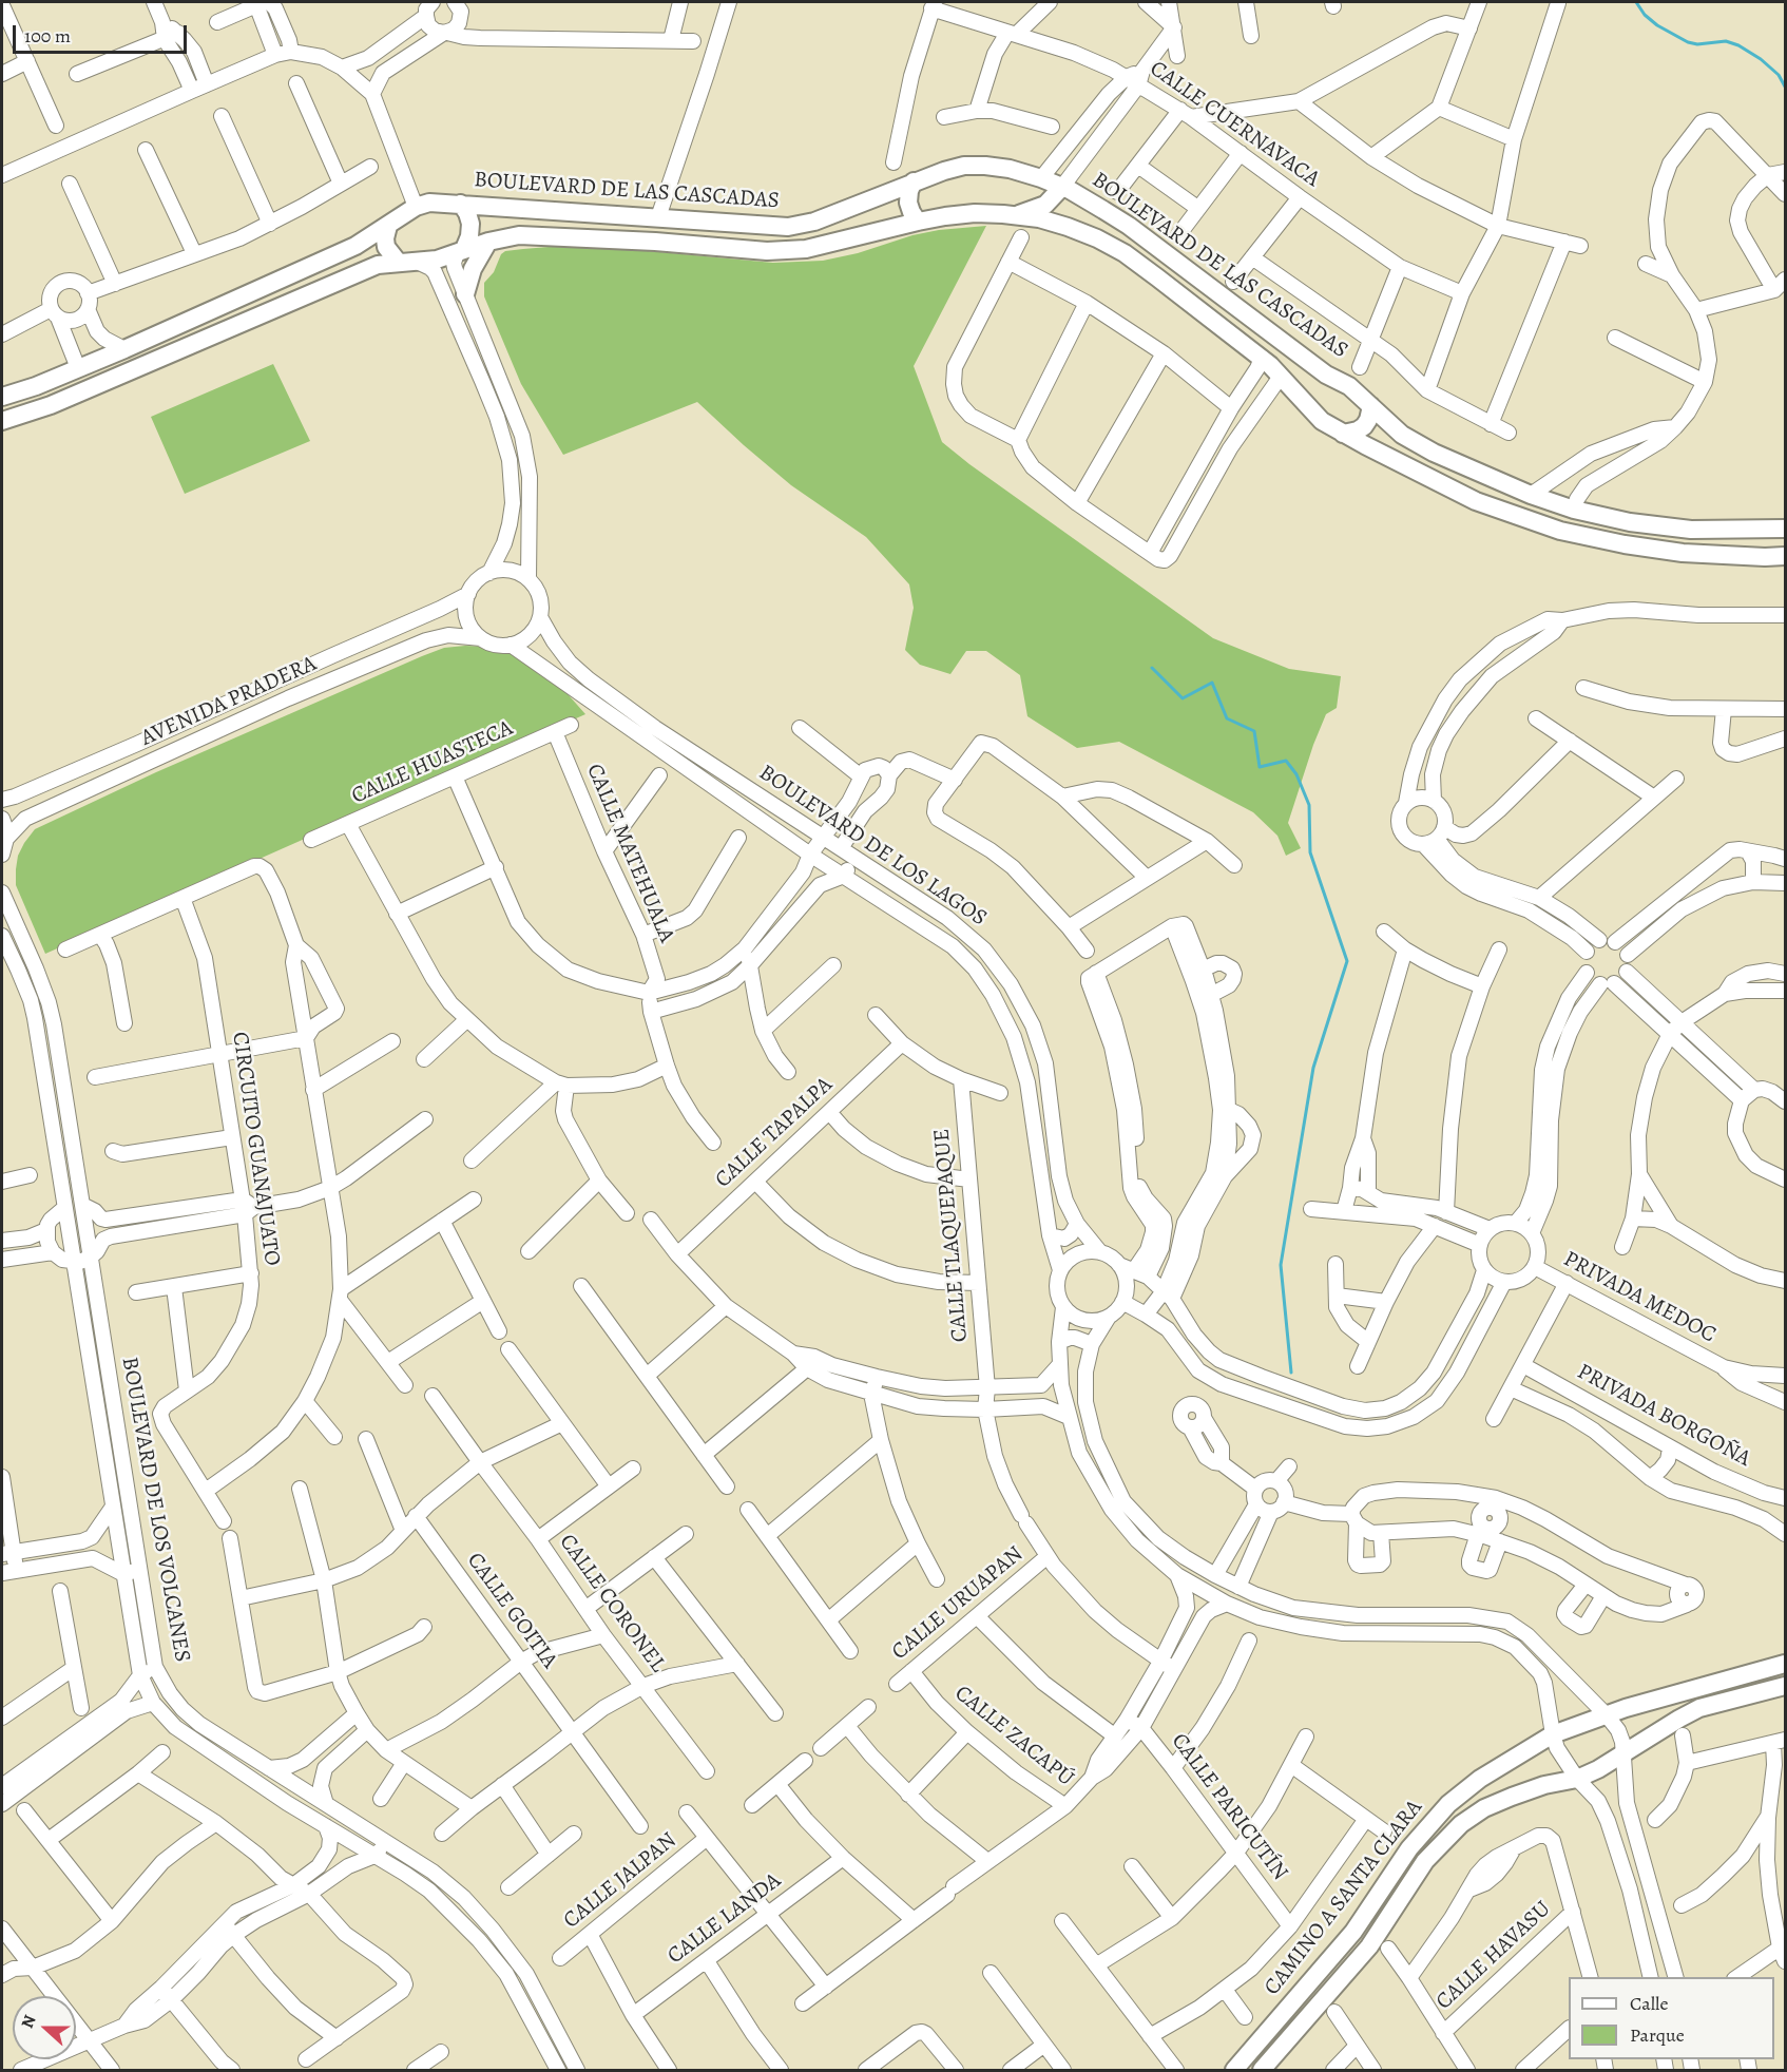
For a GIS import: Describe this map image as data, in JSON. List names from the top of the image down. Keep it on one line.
{"streets":{"main road":["BOULEVARD DE LAS CASCADAS","CAMINO A SANTA CLARA"],"street":["CALLE CUERNAVACA","AVENIDA PRADERA","CALLE HUASTECA","BOULEVARD DE LOS LAGOS","CALLE MATEHUALA","CALLE TAPALPA","CIRCUITO GUANAJUATO","CALLE TLAQUEPAQUE","PRIVADA MEDOC","PRIVADA BORGOÑA","BOULEVARD DE LOS VOLCANES","CALLE CORONEL","CALLE URUAPAN","CALLE GOITIA","CALLE ZACAPÚ","CALLE PARICUTÍN","CALLE JALPAN","CALLE LANDA","CALLE HAVASU"]},"crossings":[["AVENIDA PRADERA","BOULEVARD DE LOS LAGOS"],["CALLE HUASTECA","CALLE MATEHUALA"],["CALLE TLAQUEPAQUE","CALLE URUAPAN"],["CALLE URUAPAN","CALLE ZACAPÚ"]],"legend":["Calle","Parque"],"scale_bar":"100 m","north":"left"}
